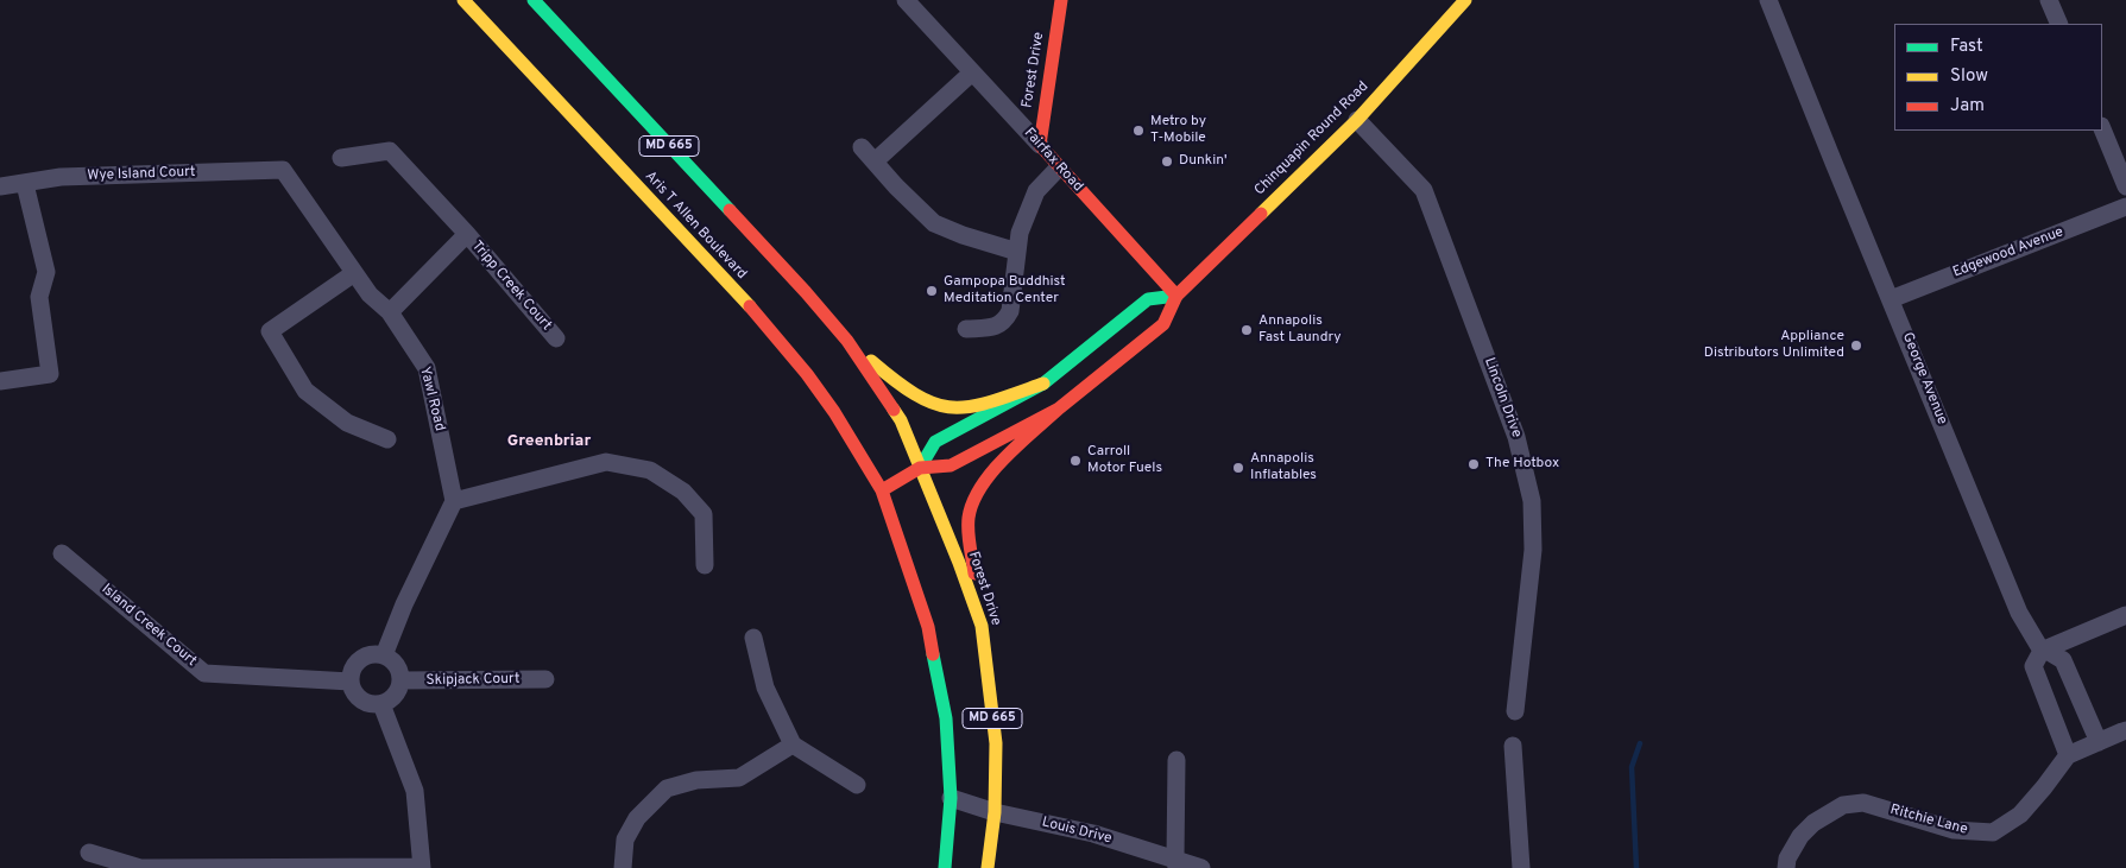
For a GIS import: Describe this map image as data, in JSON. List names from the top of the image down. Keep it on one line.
{"streets":{"main road":["Forest Drive","Chinquapin Round Road","MD 665","Fairfax Road","Aris T Allen Boulevard"],"street":["Wye Island Court","Edgewood Avenue","Tripp Creek Court","George Avenue","Lincoln Drive","Yawl Road","Island Creek Court","Skipjack Court","Ritchie Lane","Louis Drive"]},"crossings":[["Forest Drive","Chinquapin Round Road"],["Forest Drive","MD 665"],["Forest Drive","Fairfax Road"],["Forest Drive","Louis Drive"],["Chinquapin Round Road","MD 665"],["Chinquapin Round Road","Fairfax Road"],["Chinquapin Round Road","Aris T Allen Boulevard"],["Chinquapin Round Road","Lincoln Drive"],["MD 665","Aris T Allen Boulevard"],["MD 665","Louis Drive"],["Wye Island Court","Yawl Road"],["Edgewood Avenue","George Avenue"],["Tripp Creek Court","Yawl Road"],["George Avenue","Ritchie Lane"],["Island Creek Court","Skipjack Court"]],"districts":["Greenbriar"],"places":["Metro by T-Mobile","Dunkin'","Gampopa Buddhist Meditation Center","Annapolis Fast Laundry","Appliance Distributors Unlimited","Carroll Motor Fuels","The Hotbox","Annapolis Inflatables"],"legend":["Fast","Slow","Jam"]}
